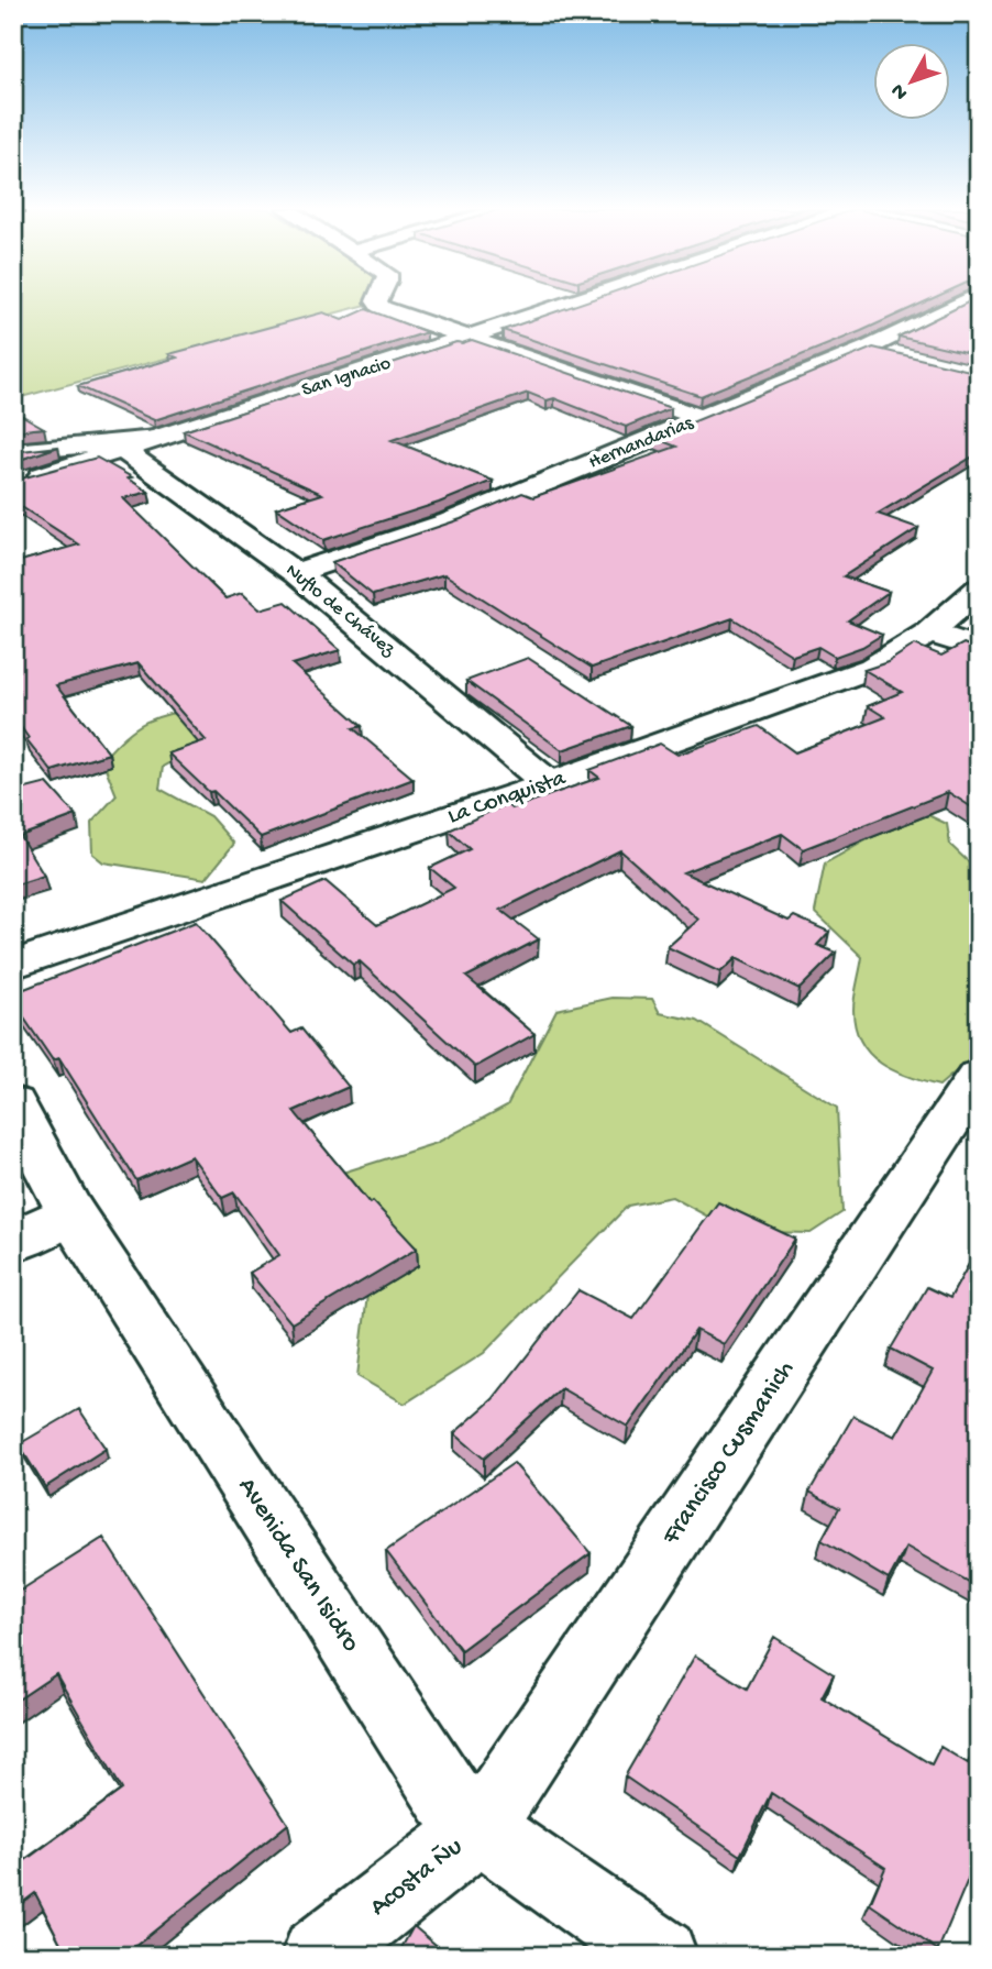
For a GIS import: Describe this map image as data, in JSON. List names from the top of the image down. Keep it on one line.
{"streets":{"street":["San Ignacio","Hernandarias","Nuflo de Chávez","La Conquista","Francisco Cusmanich","Avenida San Isidro","Acosta Ñu"]},"crossings":[["San Ignacio","Nuflo de Chávez"],["Hernandarias","Nuflo de Chávez"],["Nuflo de Chávez","La Conquista"],["Francisco Cusmanich","Avenida San Isidro"],["Francisco Cusmanich","Acosta Ñu"],["Avenida San Isidro","Acosta Ñu"]],"north":"bottom left"}
